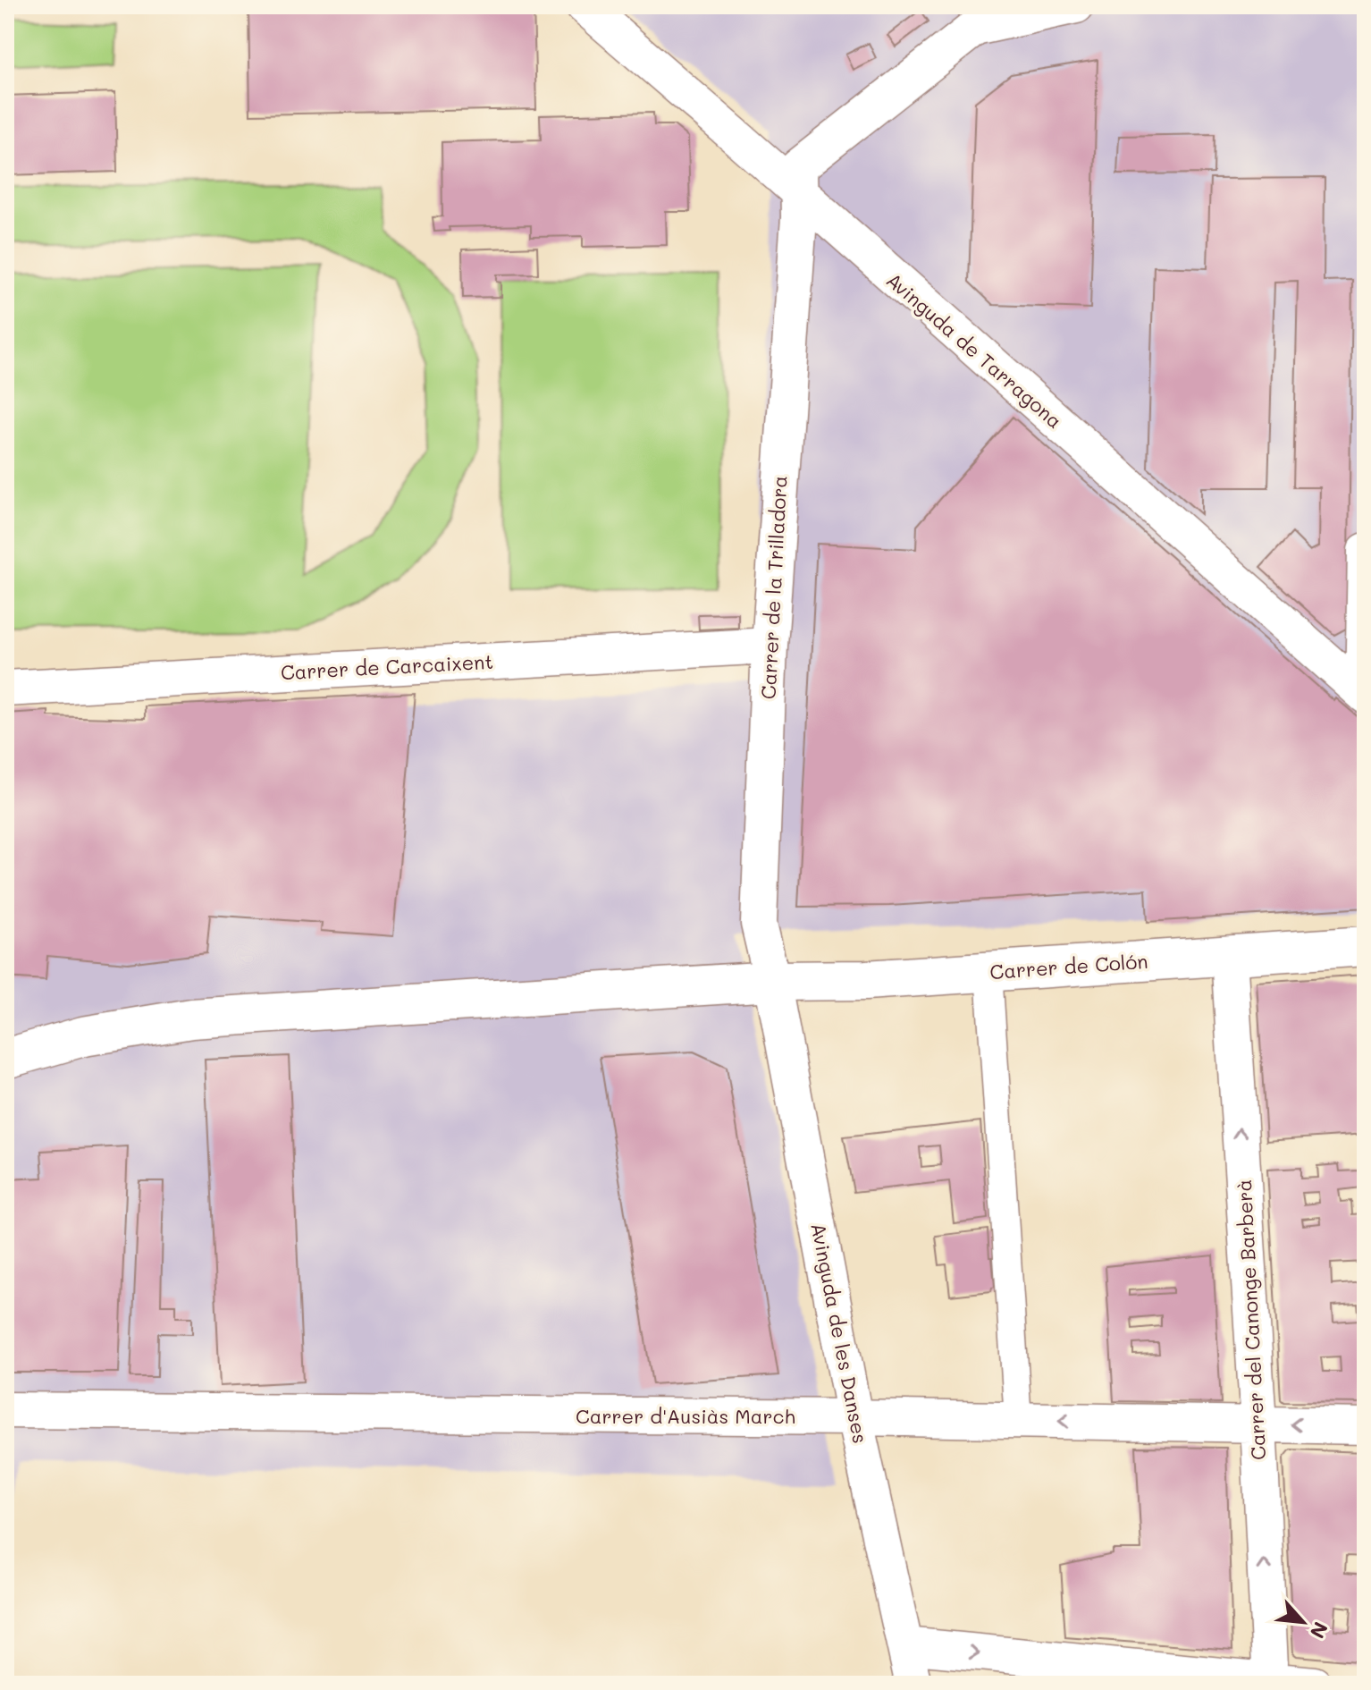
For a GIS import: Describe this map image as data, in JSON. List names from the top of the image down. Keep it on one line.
{"streets":{"street":["Avinguda de Tarragona","Carrer de la Trilladora","Carrer de Carcaixent","Carrer de Colón","Carrer del Canonge Barberà","Avinguda de les Danses","Carrer d'Ausiàs March"]},"crossings":[["Avinguda de Tarragona","Carrer de la Trilladora"],["Carrer de la Trilladora","Carrer de Carcaixent"],["Carrer de la Trilladora","Carrer de Colón"],["Carrer de la Trilladora","Avinguda de les Danses"],["Carrer de Colón","Carrer del Canonge Barberà"],["Carrer de Colón","Avinguda de les Danses"],["Carrer del Canonge Barberà","Carrer d'Ausiàs March"],["Avinguda de les Danses","Carrer d'Ausiàs March"]],"north":"bottom right"}
